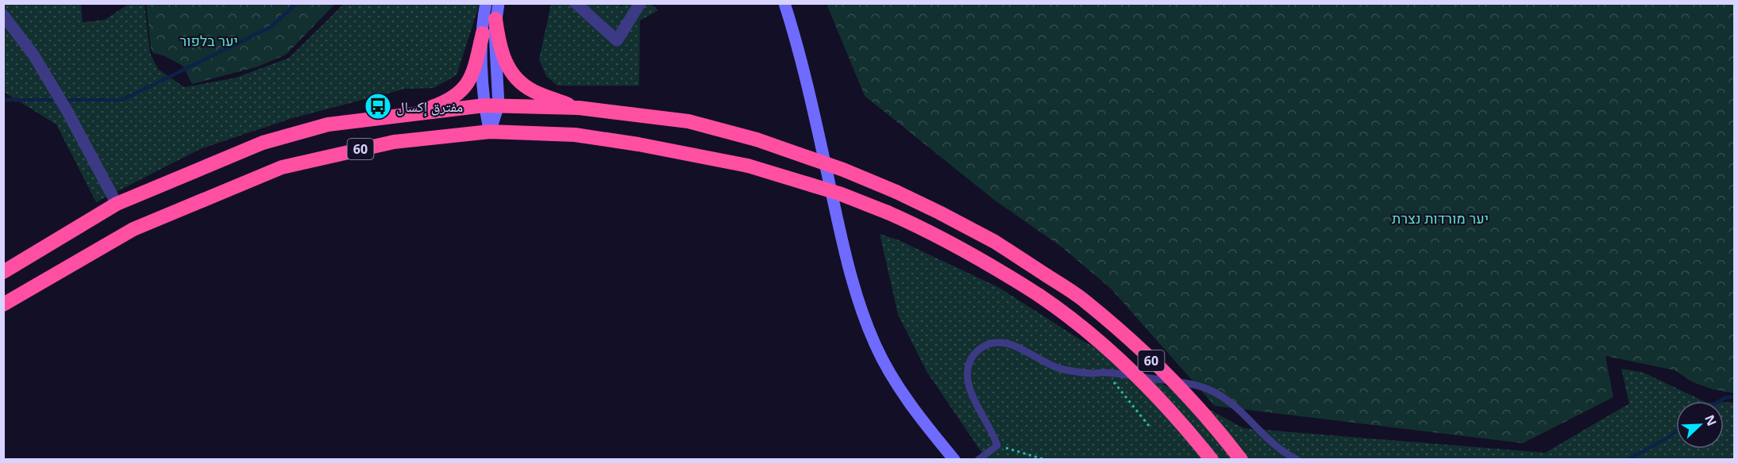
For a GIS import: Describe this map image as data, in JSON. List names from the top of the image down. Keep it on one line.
{"streets":{"highway":["60"]},"parks":["יער בלפור","יער מורדות נצרת"],"places":{"bus stop":["مفترق إكسال"]},"north":"top right"}
